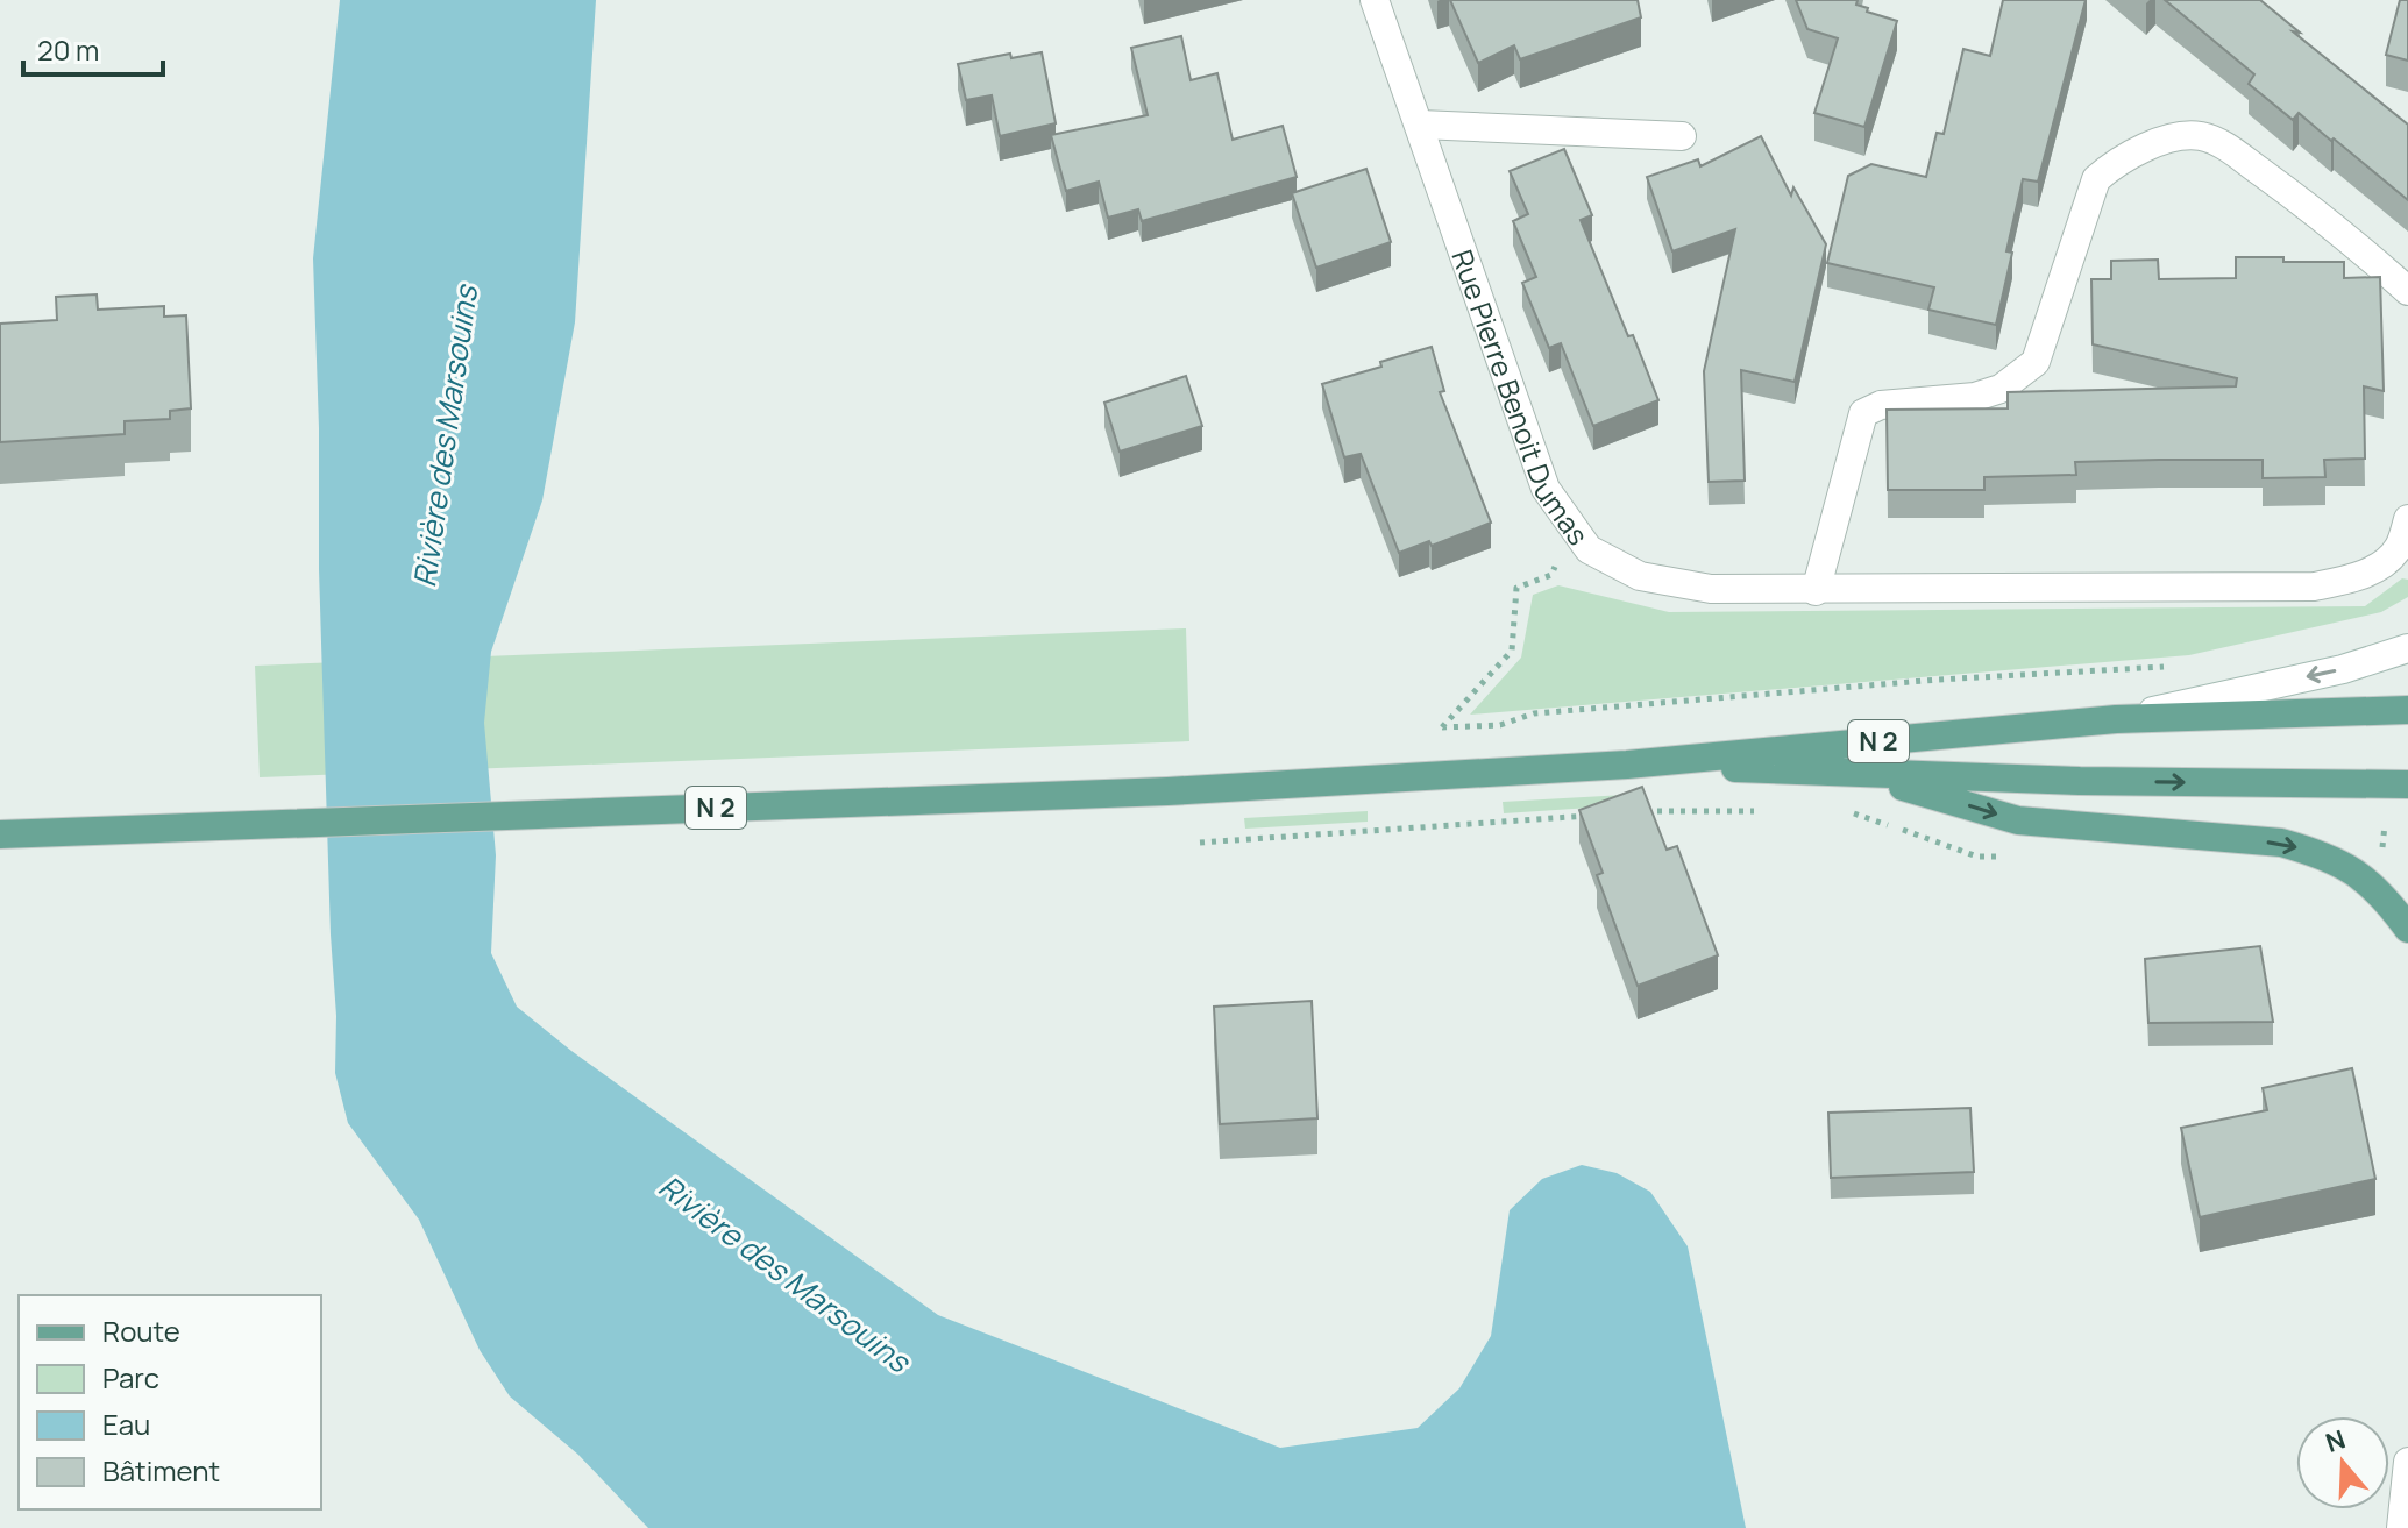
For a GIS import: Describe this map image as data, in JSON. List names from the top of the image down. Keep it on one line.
{"streets":{"main road":["N 2"],"street":["Rue Pierre Benoit Dumas"]},"water":["Rivière des Marsouins"],"legend":["Route","Parc","Eau","Bâtiment"],"scale_bar":"20 m","north":"top"}
